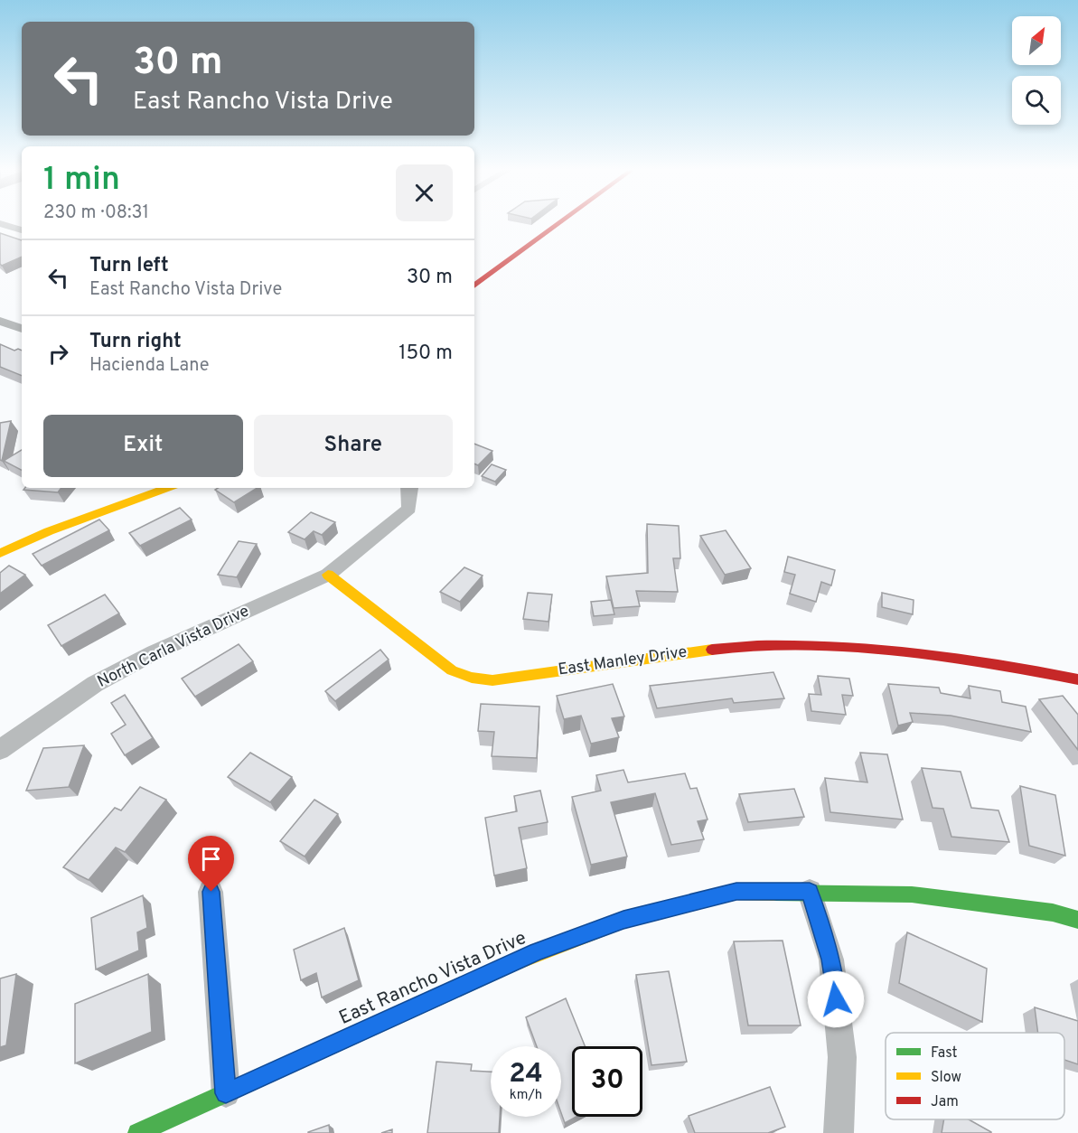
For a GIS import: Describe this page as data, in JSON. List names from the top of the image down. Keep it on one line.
{"streets":{"street":["North Carla Vista Drive","East Manley Drive","East Rancho Vista Drive"]},"crossings":[["North Carla Vista Drive","East Manley Drive"]],"legend":["Fast","Slow","Jam"],"north":"top right","page":{"turn":["30 m","East Rancho Vista Drive"],"heading":["1 min","230 m · 08:31"],"list":[{"name":"Turn left","note":"East Rancho Vista Drive","value":"30 m"},{"name":"Turn right","note":"Hacienda Lane","value":"150 m"}],"buttons":["Exit","Share"],"speed":"24 km/h","limit":"30"}}
